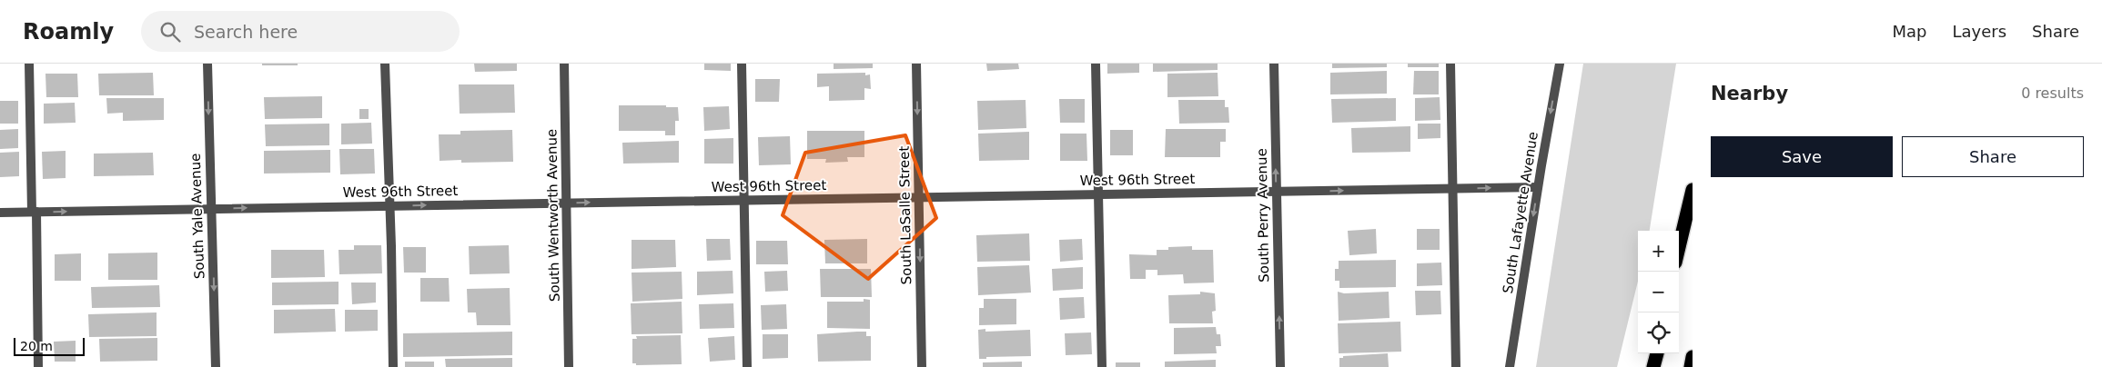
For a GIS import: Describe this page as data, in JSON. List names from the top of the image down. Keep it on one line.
{"streets":{"street":["West 96th Street","South Lafayette Avenue","South Wentworth Avenue","South LaSalle Street","South Perry Avenue","South Yale Avenue"]},"crossings":[["West 96th Street","South Lafayette Avenue"],["West 96th Street","South Wentworth Avenue"],["West 96th Street","South LaSalle Street"],["West 96th Street","South Perry Avenue"],["West 96th Street","South Yale Avenue"]],"one_way":["West 96th Street","South LaSalle Street","South Perry Avenue","South Yale Avenue"],"scale_bar":"20 m","page":{"header":"Roamly","search":"Search here","nav":["Map","Layers","Share"],"heading":["Nearby","0 results"],"buttons":["Save","Share"],"map_buttons":["+","−"],"scale":"20 m"}}
